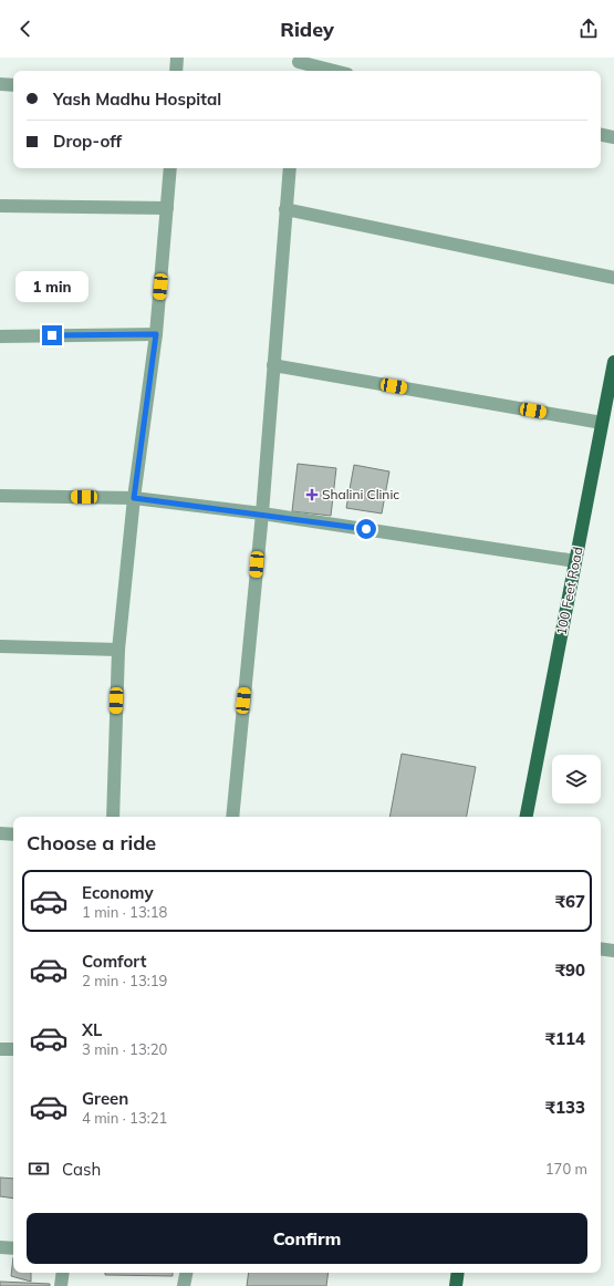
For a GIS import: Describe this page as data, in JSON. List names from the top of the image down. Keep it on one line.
{"streets":{"main road":["100 Feet Road"]},"places":{"health":["Shalini Clinic"]},"page":{"header":"Ridey","banner":["Yash Madhu Hospital","Drop-off"],"bubble":"1 min","heading":"Choose a ride","list":[{"name":"Economy","note":"1 min · 13:18","value":"₹67"},{"name":"Comfort","note":"2 min · 13:19","value":"₹90"},{"name":"XL","note":"3 min · 13:20","value":"₹114"},{"name":"Green","note":"4 min · 13:21","value":"₹133"}],"pay":["Cash","170 m"],"buttons":"Confirm"}}
